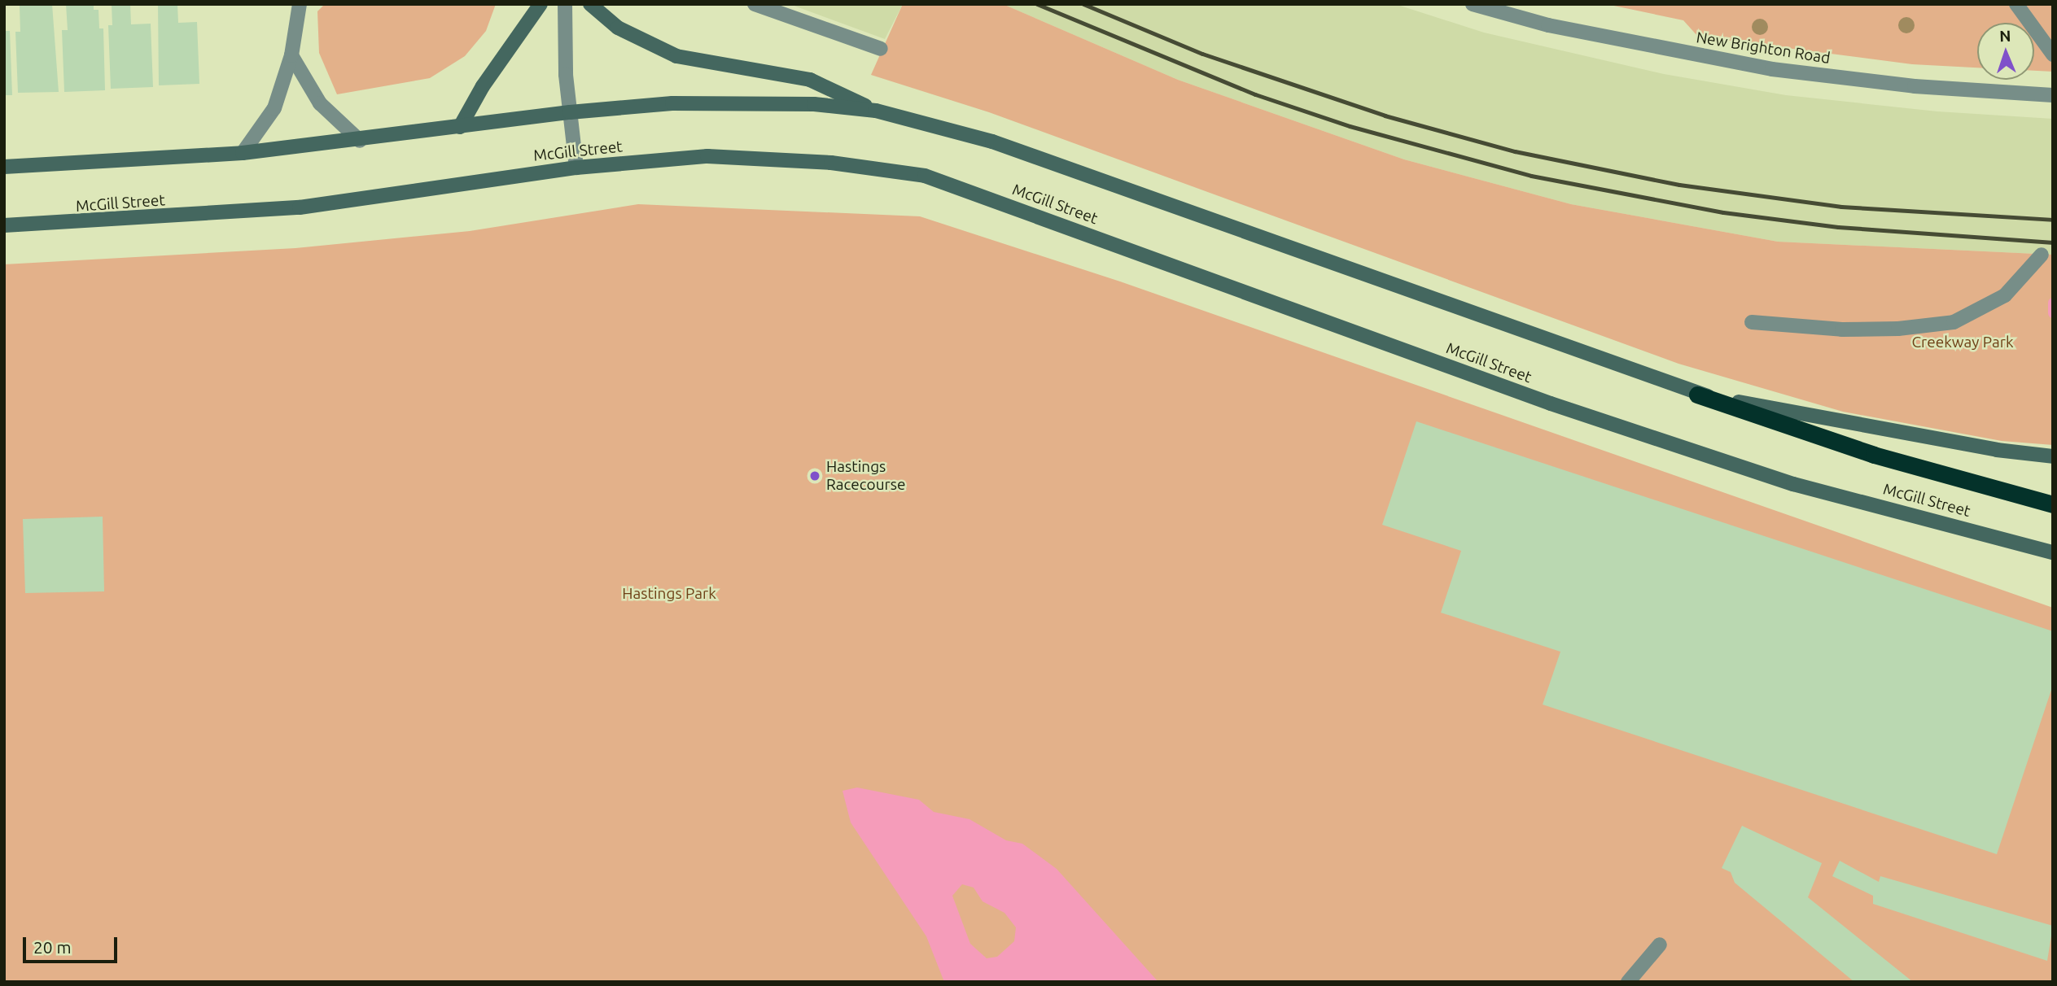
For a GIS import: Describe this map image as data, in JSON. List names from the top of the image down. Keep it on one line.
{"streets":{"main road":["McGill Street"],"street":["New Brighton Road"]},"parks":["Creekway Park","Hastings Park"],"places":["Hastings Racecourse"],"scale_bar":"20 m","north":"top"}
